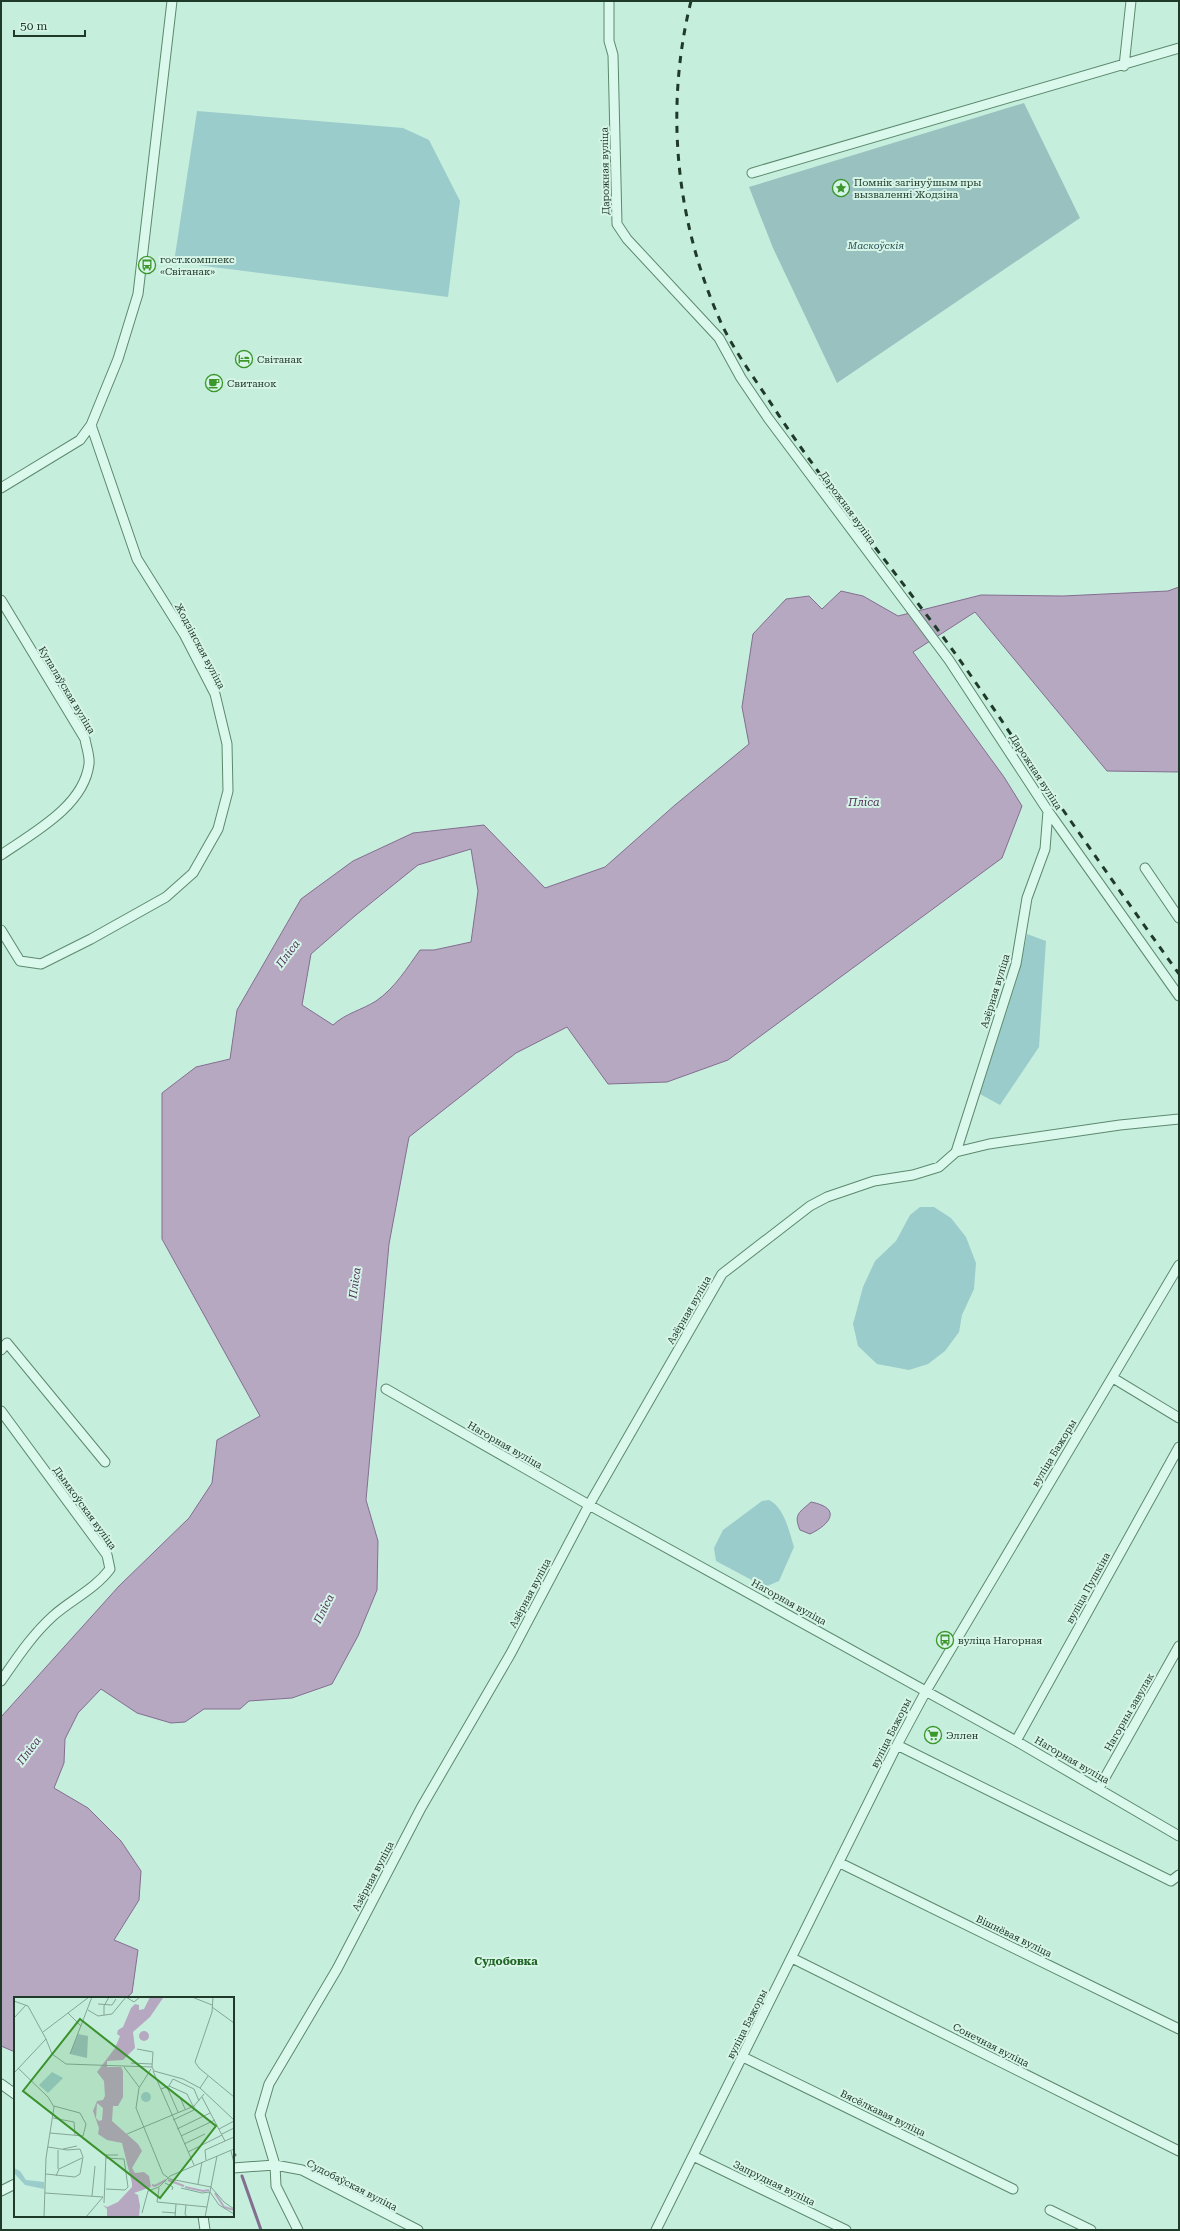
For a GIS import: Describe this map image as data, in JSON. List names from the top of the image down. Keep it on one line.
{"streets":{"street":["Дарожная вуліца","Жодзінская вуліца","Купалаўская вуліца","Азёрная вуліца","Нагорная вуліца","вуліца Бажоры","Дымкоўская вуліца","вуліца Пушкіна","Нагорны завулак","Вішнёвая вуліца","Сонечная вуліца","Вясёлкавая вуліца","Запрудная вуліца","Судобаўская вуліца"]},"crossings":[["Дарожная вуліца","Азёрная вуліца"],["Азёрная вуліца","Нагорная вуліца"],["Азёрная вуліца","Судобаўская вуліца"],["Нагорная вуліца","вуліца Бажоры"],["Нагорная вуліца","вуліца Пушкіна"],["Нагорная вуліца","Нагорны завулак"],["вуліца Бажоры","Вішнёвая вуліца"],["вуліца Бажоры","Сонечная вуліца"],["вуліца Бажоры","Вясёлкавая вуліца"],["вуліца Бажоры","Запрудная вуліца"]],"districts":["Судобовка"],"water":["Пліса"],"parks":["Маскоўскія"],"places":{"place":["Помнік загінуўшым пры вызваленні Жодзіна"],"bus stop":["гост.комплекс «Світанак»","вуліца Нагорная"],"hotel":["Світанак"],"cafe":["Свитанок"],"supermarket":["Эллен"]},"scale_bar":"50 m"}
